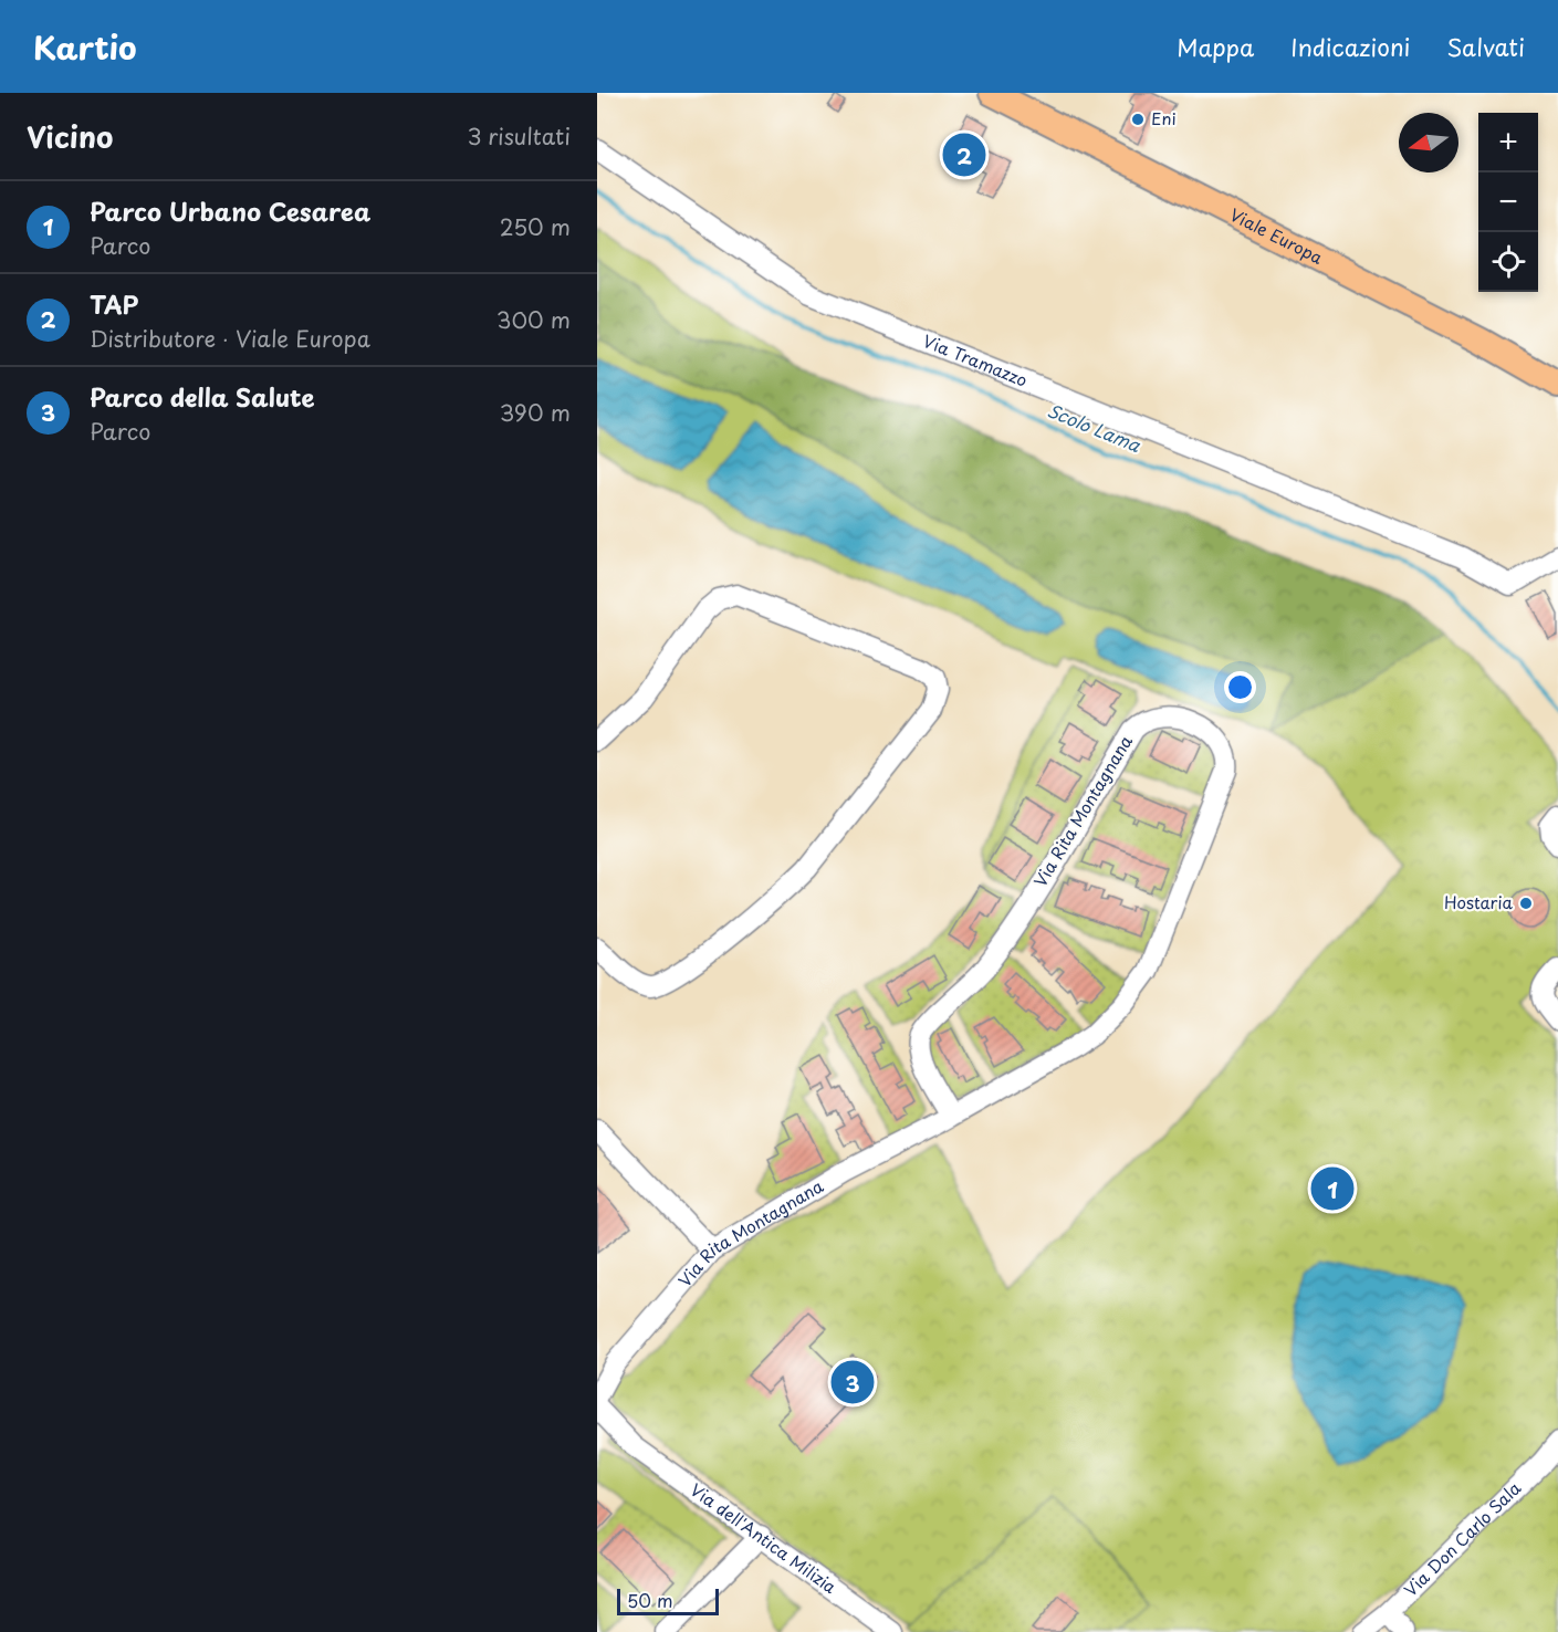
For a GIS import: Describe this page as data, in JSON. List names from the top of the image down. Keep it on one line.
{"streets":{"main road":["Viale Europa"],"street":["Via Tramazzo","Via Rita Montagnana","Via dell'Antica Milizia","Via Don Carlo Sala"]},"water":["Scolo Lama"],"places":["Eni","Hostaria"],"scale_bar":"50 m","north":"left","page":{"header":"Kartio","nav":["Mappa","Indicazioni","Salvati"],"heading":["Vicino","3 risultati"],"map_buttons":["+","−"],"pins":["2","1","3"],"list":[{"mark":"1","name":"Parco Urbano Cesarea","note":"Parco","value":"250 m"},{"mark":"2","name":"TAP","note":"Distributore · Viale Europa","value":"300 m"},{"mark":"3","name":"Parco della Salute","note":"Parco","value":"390 m"}],"scale":"50 m"}}
